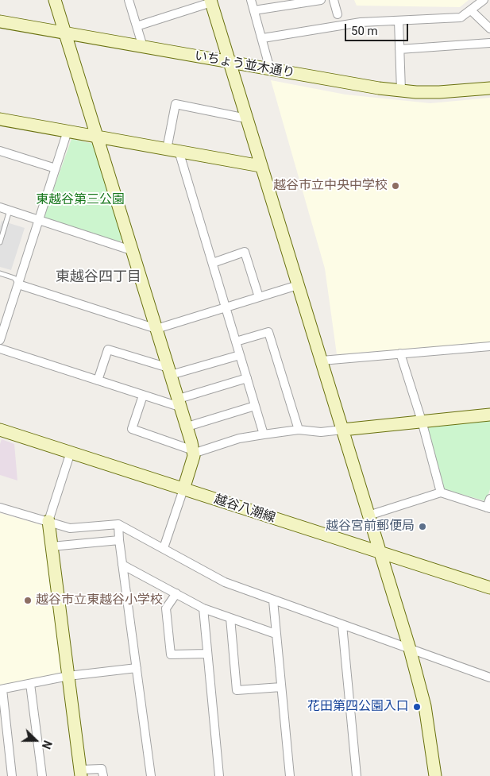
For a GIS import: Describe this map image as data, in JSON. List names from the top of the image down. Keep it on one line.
{"streets":{"street":["いちょう並木通り","越谷八潮線"]},"districts":["東越谷四丁目"],"parks":["東越谷第三公園"],"places":["越谷市立中央中学校","越谷宮前郵便局","越谷市立東越谷小学校","花田第四公園入口"],"scale_bar":"50 m","north":"right"}
